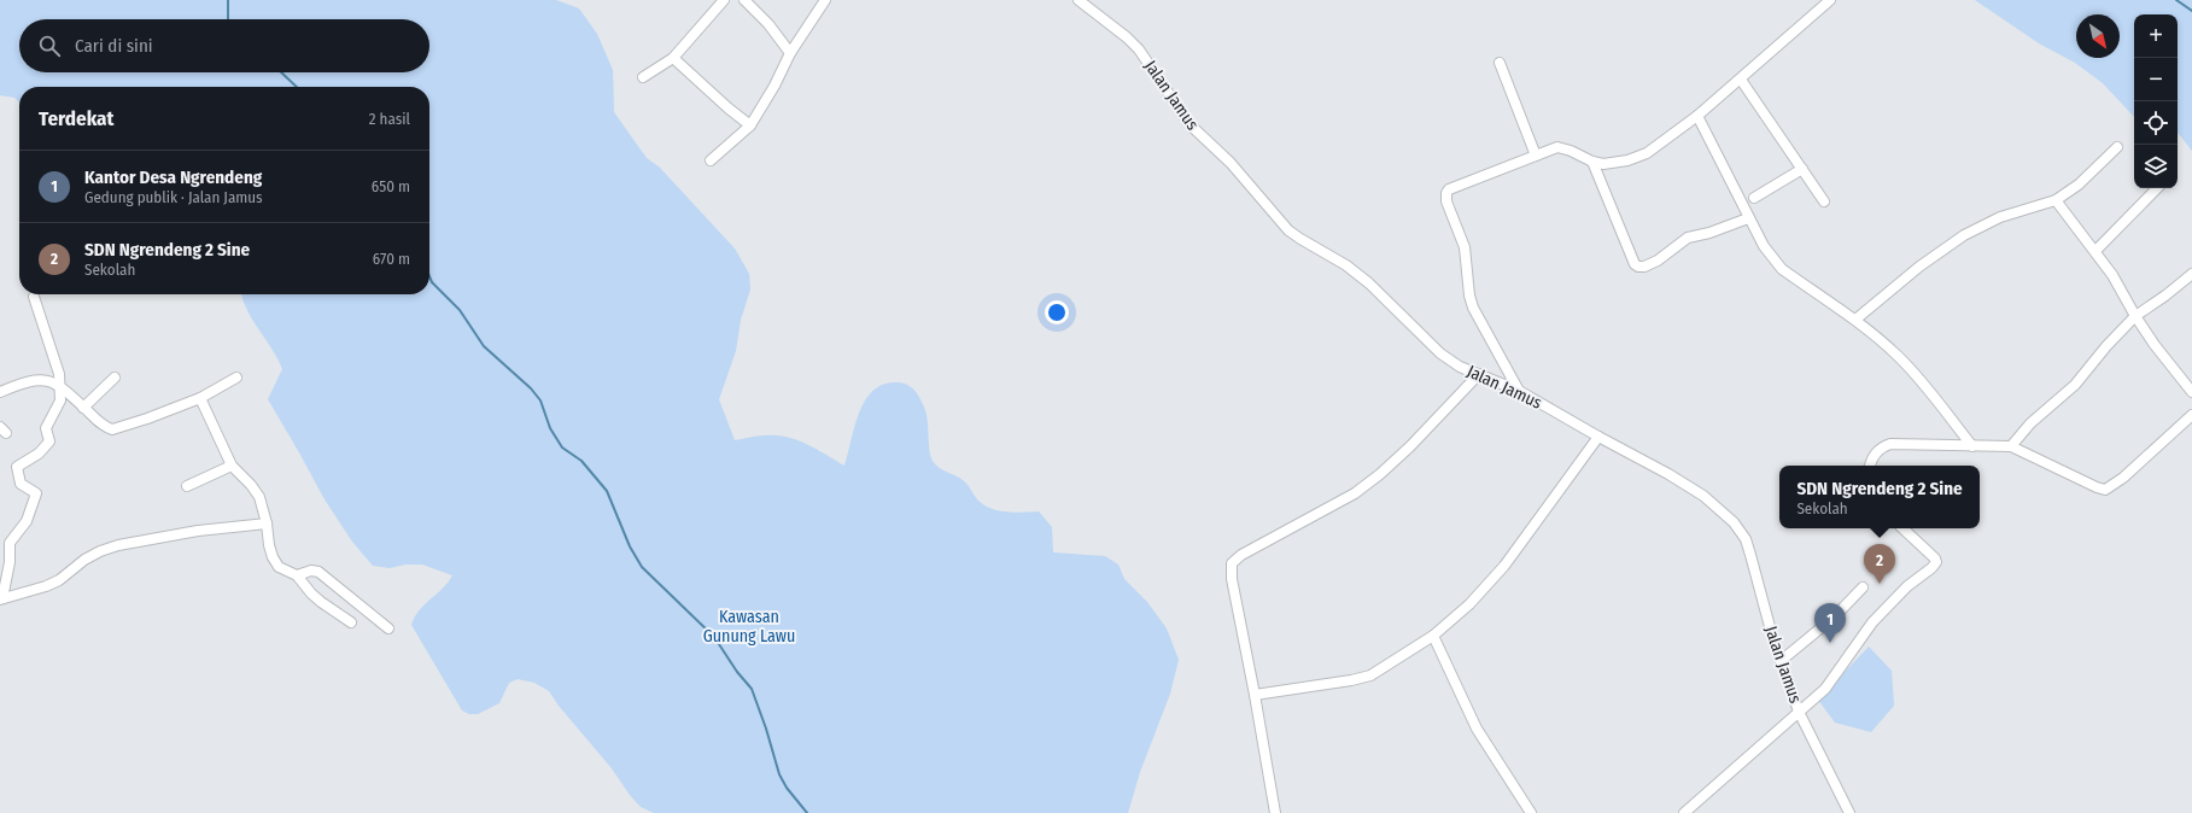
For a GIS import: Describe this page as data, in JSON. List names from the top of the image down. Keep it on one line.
{"streets":{"street":["Jalan Jamus"]},"parks":["Kawasan Gunung Lawu"],"north":"bottom right","page":{"map_buttons":["+","−"],"search":"Cari di sini","heading":["Terdekat","2 hasil"],"list":[{"mark":"1","name":"Kantor Desa Ngrendeng","note":"Gedung publik · Jalan Jamus","value":"650 m"},{"mark":"2","name":"SDN Ngrendeng 2 Sine","note":"Sekolah","value":"670 m"}],"popup":["SDN Ngrendeng 2 Sine","Sekolah"],"pins":["2","1"]}}
